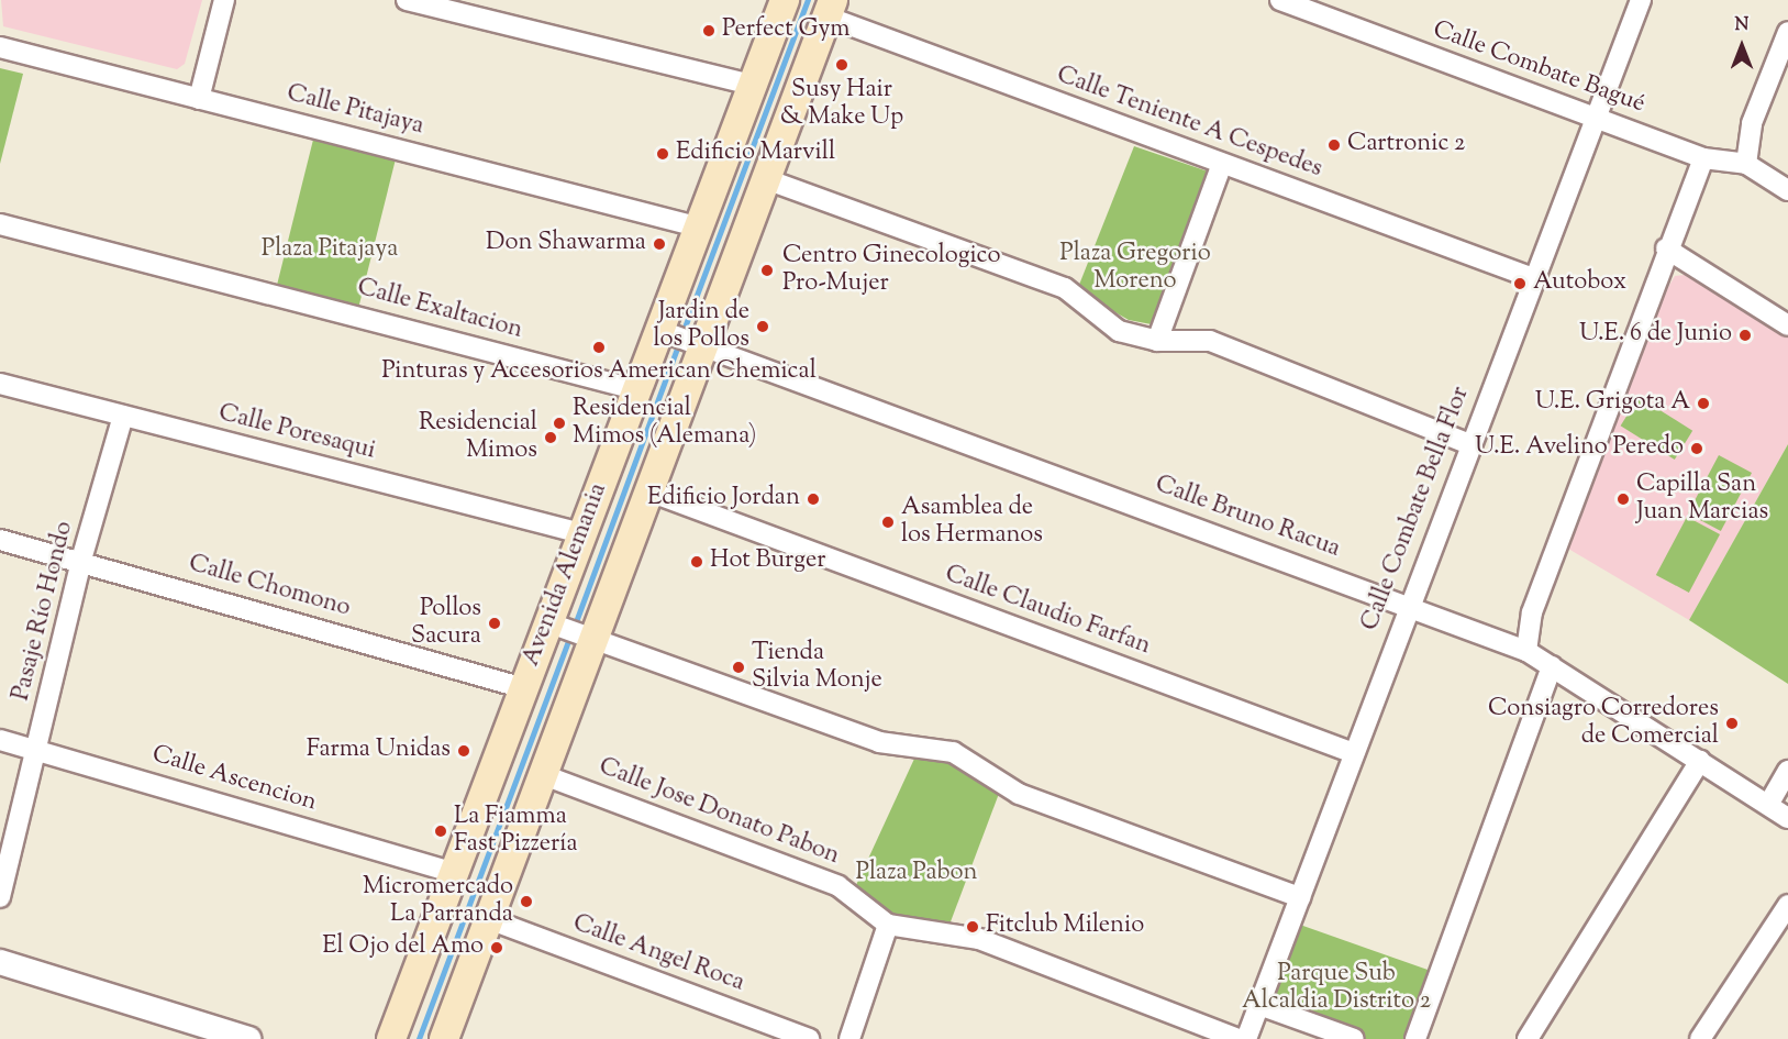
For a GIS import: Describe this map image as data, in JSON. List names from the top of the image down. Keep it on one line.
{"streets":{"main road":["Avenida Alemania"],"street":["Calle Combate Bagué","Calle Pitajaya","Calle Teniente A Cespedes","Calle Exaltacion","Calle Poresaqui","Calle Combate Bella Flor","Calle Bruno Racua","Calle Chomono","Pasaje Río Hondo","Calle Claudio Farfan","Calle Ascencion","Calle Jose Donato Pabon","Calle Angel Roca"]},"crossings":[["Calle Combate Bagué","Calle Combate Bella Flor"],["Calle Pitajaya","Avenida Alemania"],["Calle Teniente A Cespedes","Calle Combate Bella Flor"],["Calle Teniente A Cespedes","Avenida Alemania"],["Calle Exaltacion","Avenida Alemania"],["Calle Poresaqui","Avenida Alemania"],["Calle Poresaqui","Pasaje Río Hondo"],["Calle Combate Bella Flor","Calle Bruno Racua"],["Calle Combate Bella Flor","Calle Claudio Farfan"],["Calle Bruno Racua","Avenida Alemania"],["Avenida Alemania","Calle Chomono"],["Avenida Alemania","Calle Claudio Farfan"],["Avenida Alemania","Calle Ascencion"],["Avenida Alemania","Calle Jose Donato Pabon"],["Avenida Alemania","Calle Angel Roca"],["Calle Chomono","Pasaje Río Hondo"],["Pasaje Río Hondo","Calle Ascencion"]],"parks":["Plaza Pitajaya","Plaza Gregorio Moreno","Plaza Pabon","Parque Sub Alcaldia Distrito 2"],"places":["Perfect Gym","Susy Hair & Make Up","Cartronic 2","Edificio Marvill","Don Shawarma","Centro Ginecologico Pro-Mujer","Autobox","Jardin de los Pollos","U.E. 6 de Junio","Pinturas y Accesorios American Chemical","U.E. Grigota A","Residencial Mimos (Alemana)","Residencial Mimos","U.E. Avelino Peredo","Edificio Jordan","Capilla San Juan Marcias","Asamblea de los Hermanos","Hot Burger","Pollos Sacura","Tienda Silvia Monje","Consiagro Corredores de Comercial","Farma Unidas","La Fiamma Fast Pizzería","Micromercado La Parranda","Fitclub Milenio","El Ojo del Amo"],"north":"top"}
